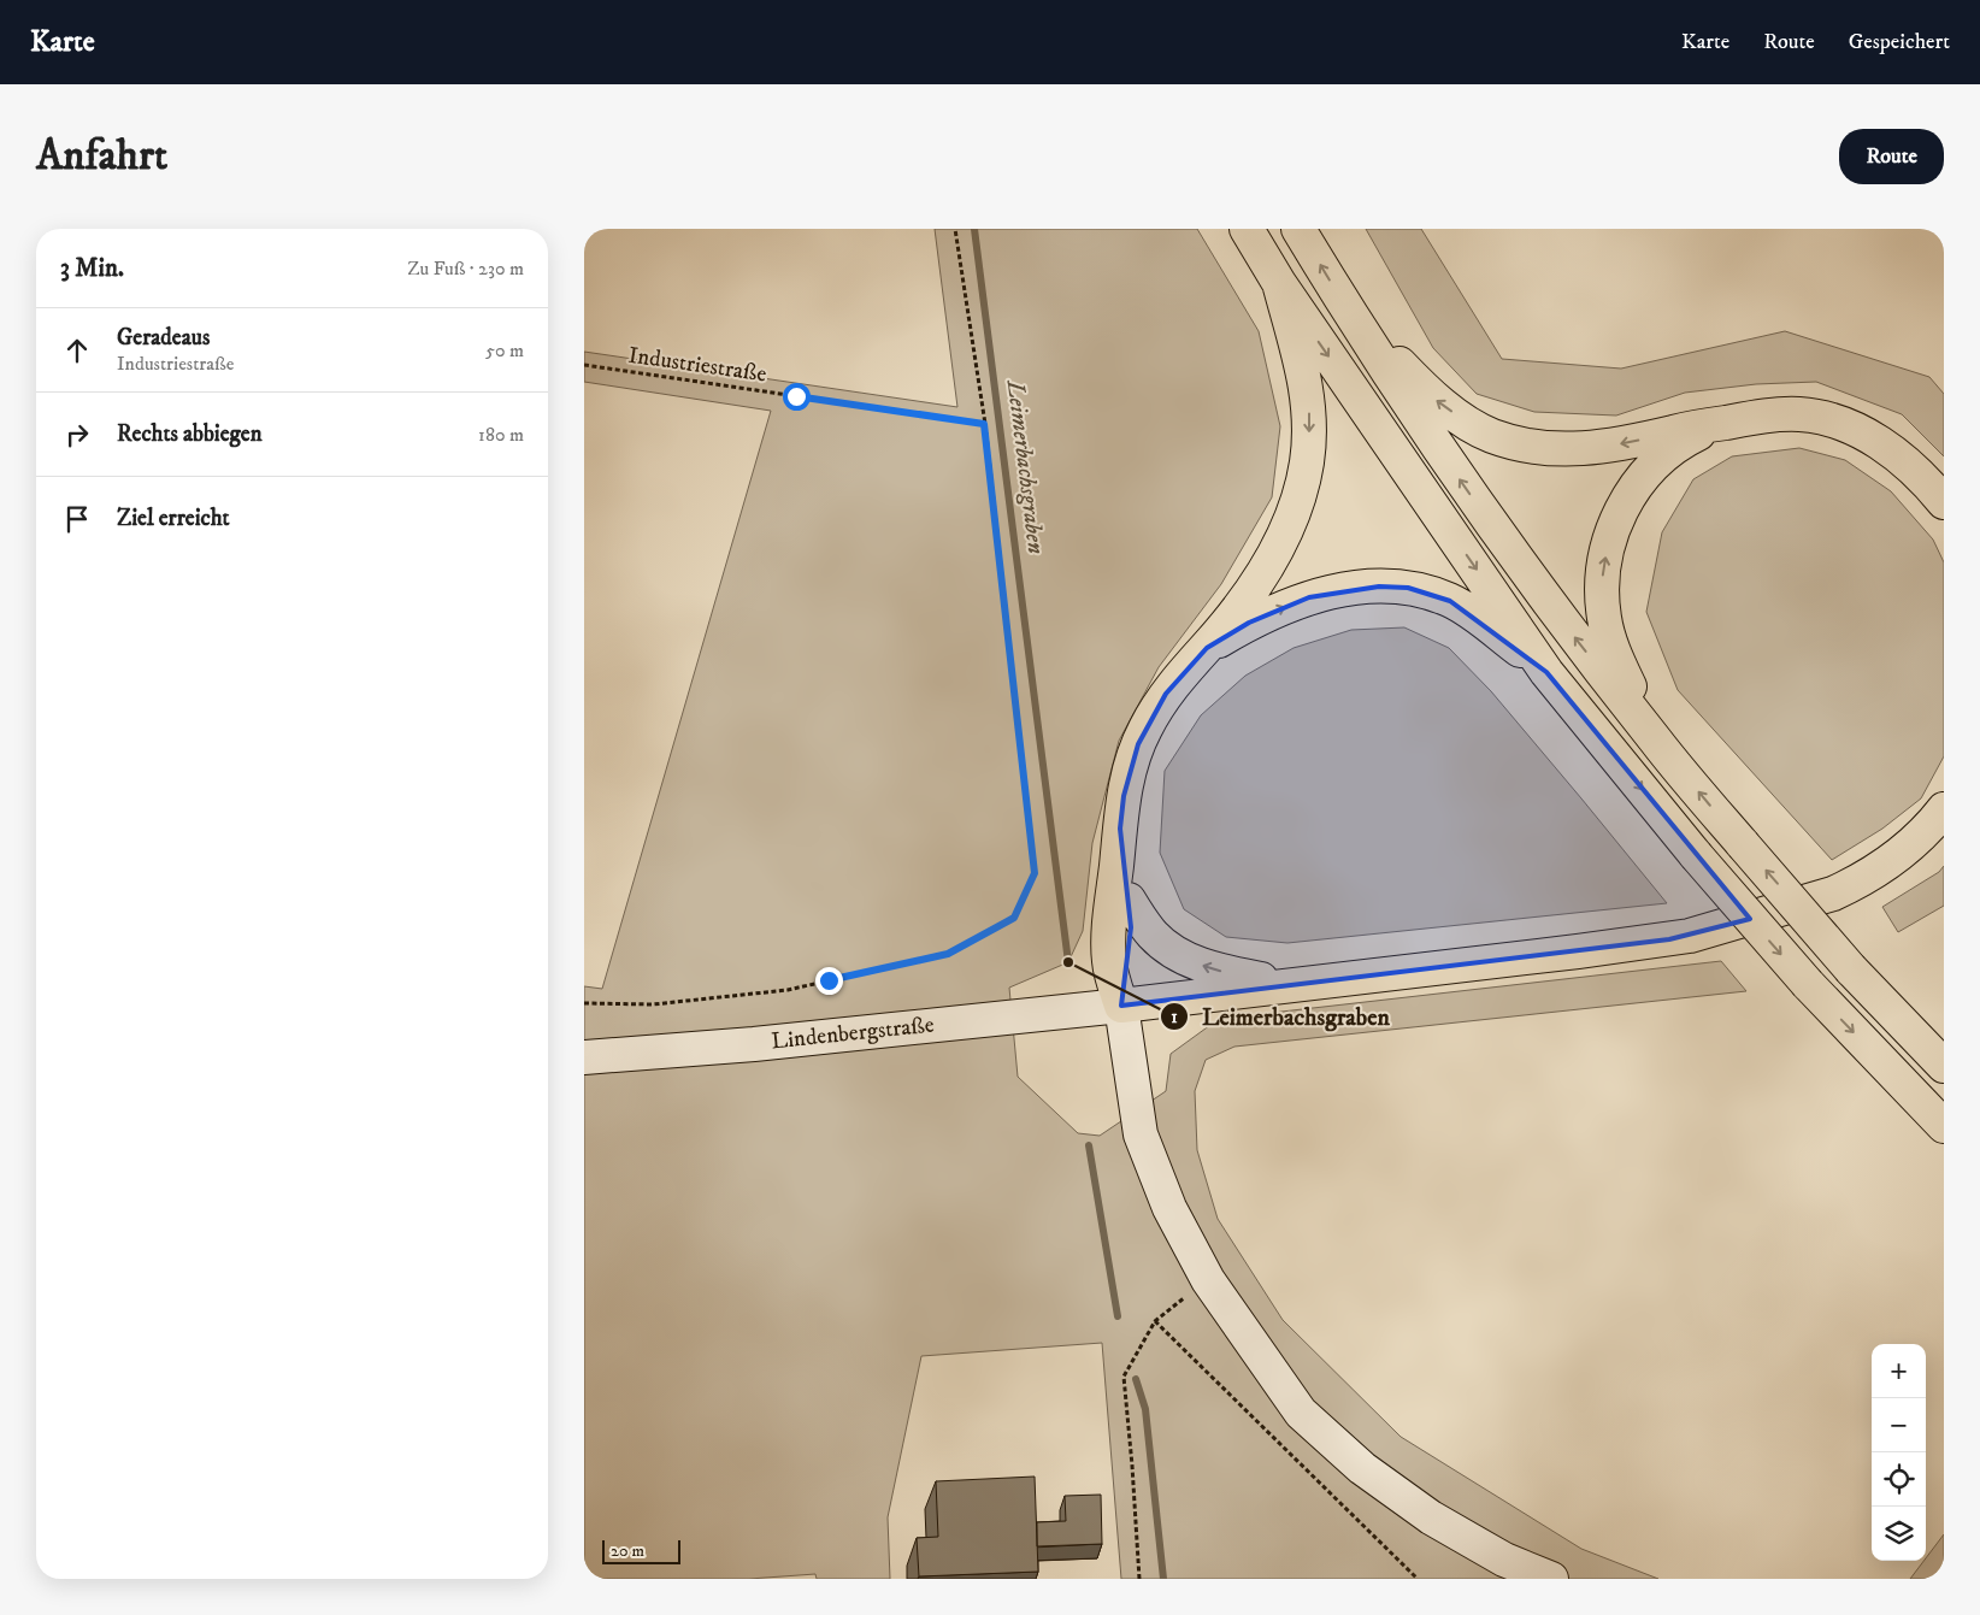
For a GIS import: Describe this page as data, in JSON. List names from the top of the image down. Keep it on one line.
{"streets":{"main road":["Lindenbergstraße"],"path":["Industriestraße"]},"water":["Leimerbachsgraben"],"places":["Leimerbachsgraben"],"scale_bar":"20 m","page":{"header":"Karte","nav":["Karte","Route","Gespeichert"],"buttons":"Route","title":"Anfahrt","heading":["3 Min.","Zu Fuß · 230 m"],"list":[["Geradeaus","Industriestraße","50 m"],["Rechts abbiegen","180 m"],"Ziel erreicht"],"map_buttons":["+","−"],"scale":"20 m"}}
